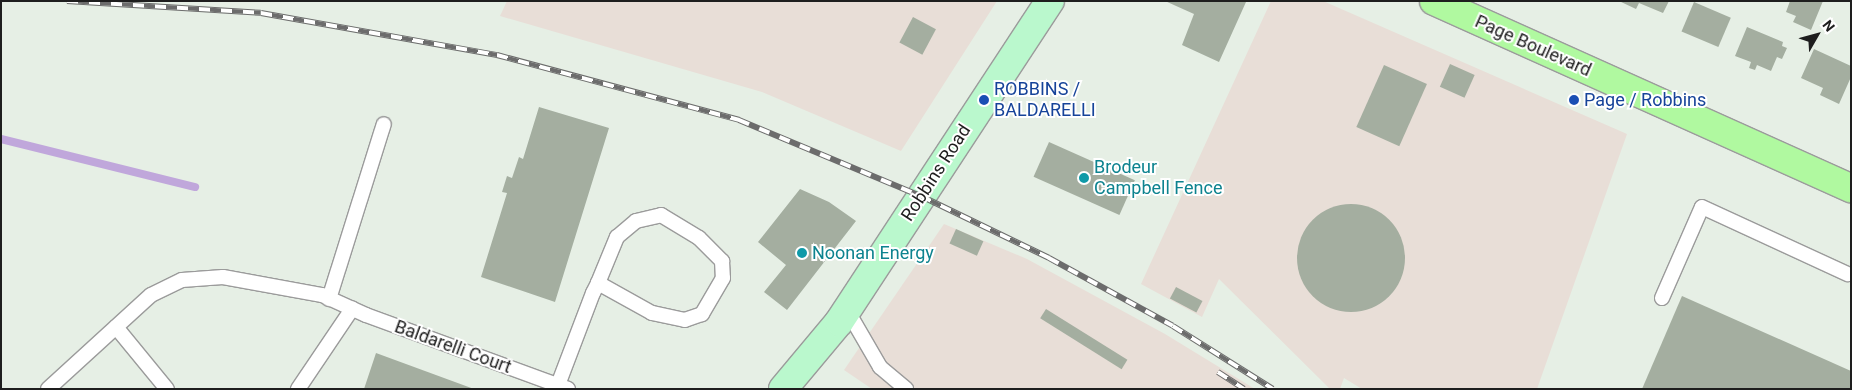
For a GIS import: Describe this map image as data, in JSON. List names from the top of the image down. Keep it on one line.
{"streets":{"main road":["Page Boulevard"],"street":["Robbins Road"],"lane":["Baldarelli Court"]},"places":["ROBBINS / BALDARELLI","Page / Robbins","Brodeur Campbell Fence","Noonan Energy"],"north":"top right"}
